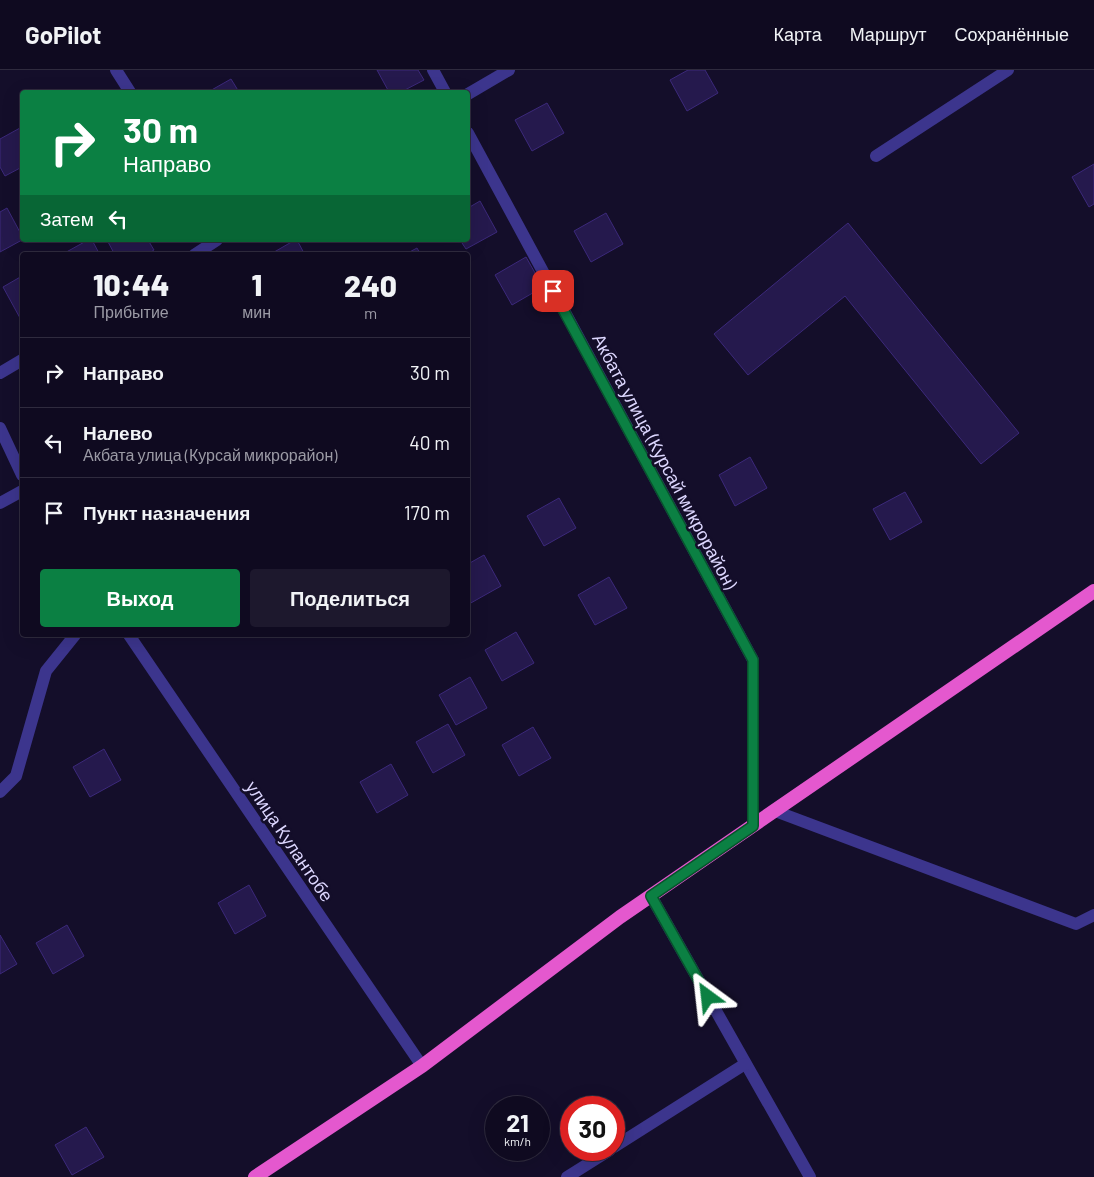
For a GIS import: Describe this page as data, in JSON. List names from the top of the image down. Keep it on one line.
{"streets":{"street":["Акбата улица (Курсай микрорайон)","улица Кулантобе"]},"page":{"header":"GoPilot","nav":["Карта","Маршрут","Сохранённые"],"turn":["30 m","Направо"],"then":"Затем","eta":["10:44","Прибытие","1","мин","240","m"],"list":[{"name":"Направо","value":"30 m"},{"name":"Налево","note":"Акбата улица (Курсай микрорайон)","value":"40 m"},{"name":"Пункт назначения","value":"170 m"}],"buttons":["Выход","Поделиться"],"speed":"21 km/h","limit":"30"}}
